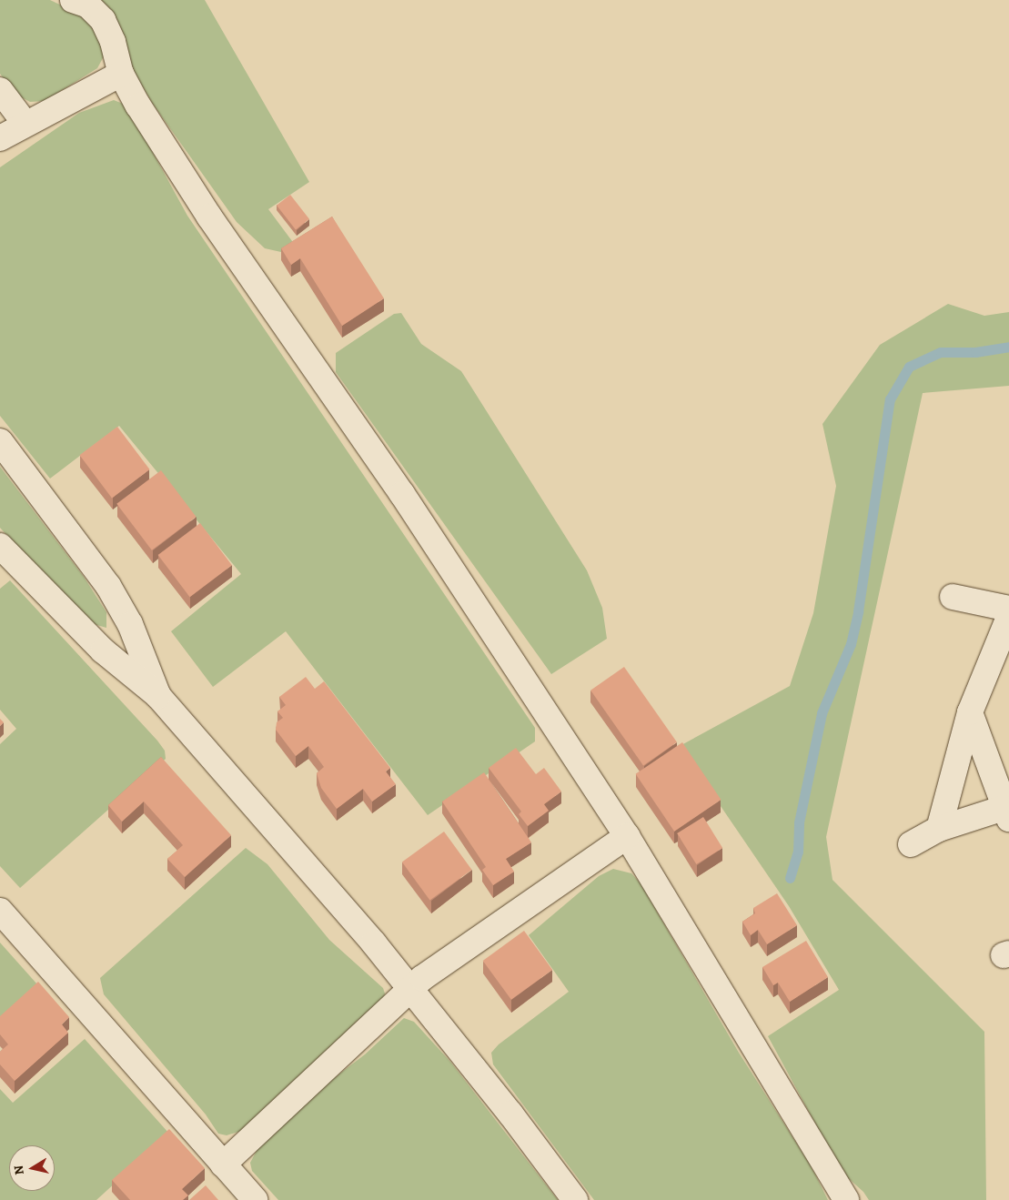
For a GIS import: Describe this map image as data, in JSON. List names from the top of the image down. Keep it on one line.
{"north":"left"}
